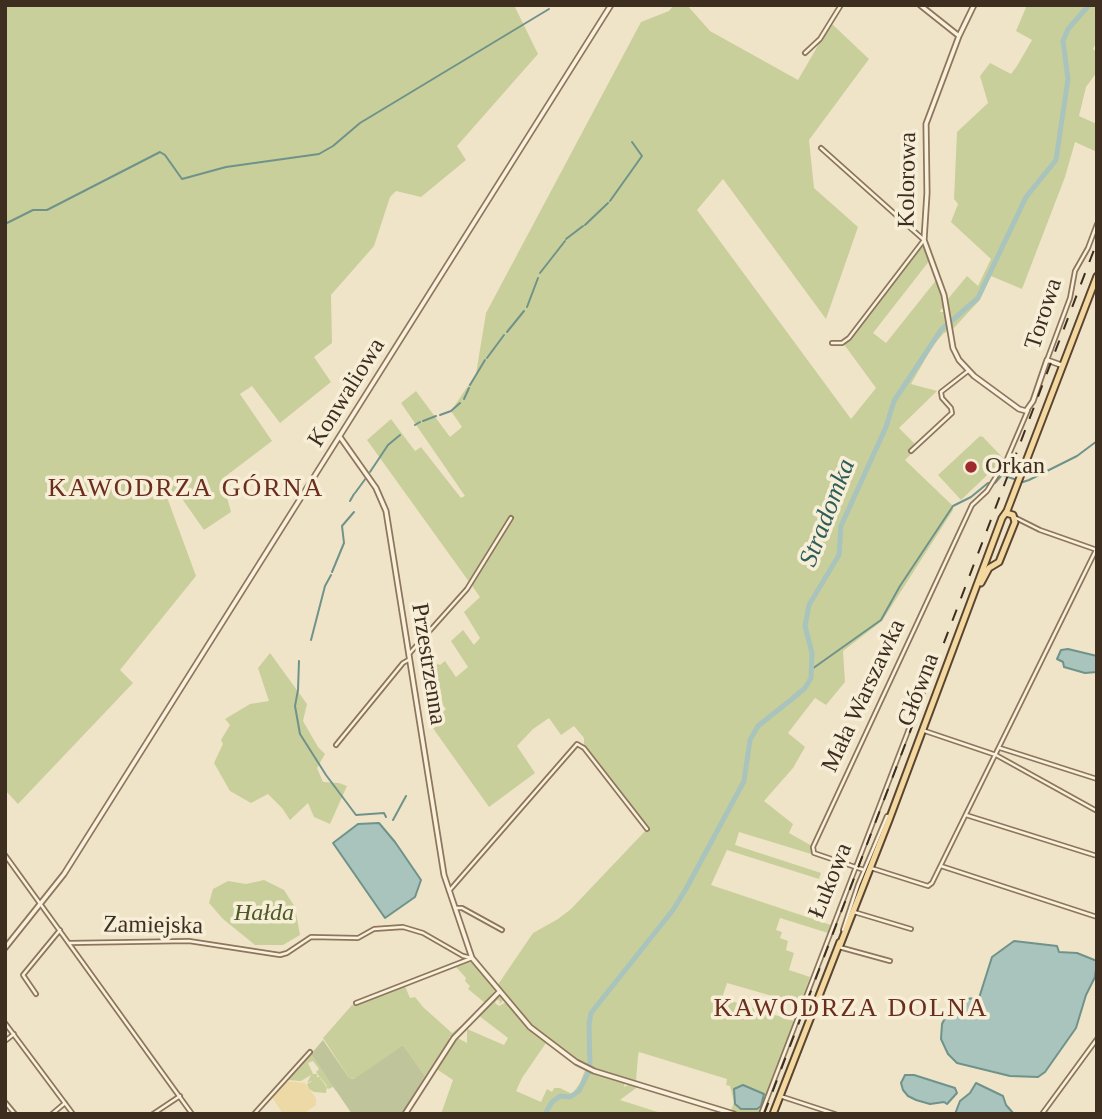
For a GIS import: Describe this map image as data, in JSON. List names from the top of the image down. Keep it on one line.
{"streets":{"main road":["Główna"],"street":["Kolorowa","Torowa","Konwaliowa","Przestrzenna","Mała Warszawka","Łukowa","Zamiejska"]},"crossings":[["Torowa","Mała Warszawka"],["Konwaliowa","Przestrzenna"],["Przestrzenna","Zamiejska"],["Główna","Mała Warszawka"],["Mała Warszawka","Łukowa"]],"districts":["KAWODRZA GÓRNA","KAWODRZA DOLNA"],"water":["Stradomka"],"parks":["Hałda"],"places":["Orkan"]}
